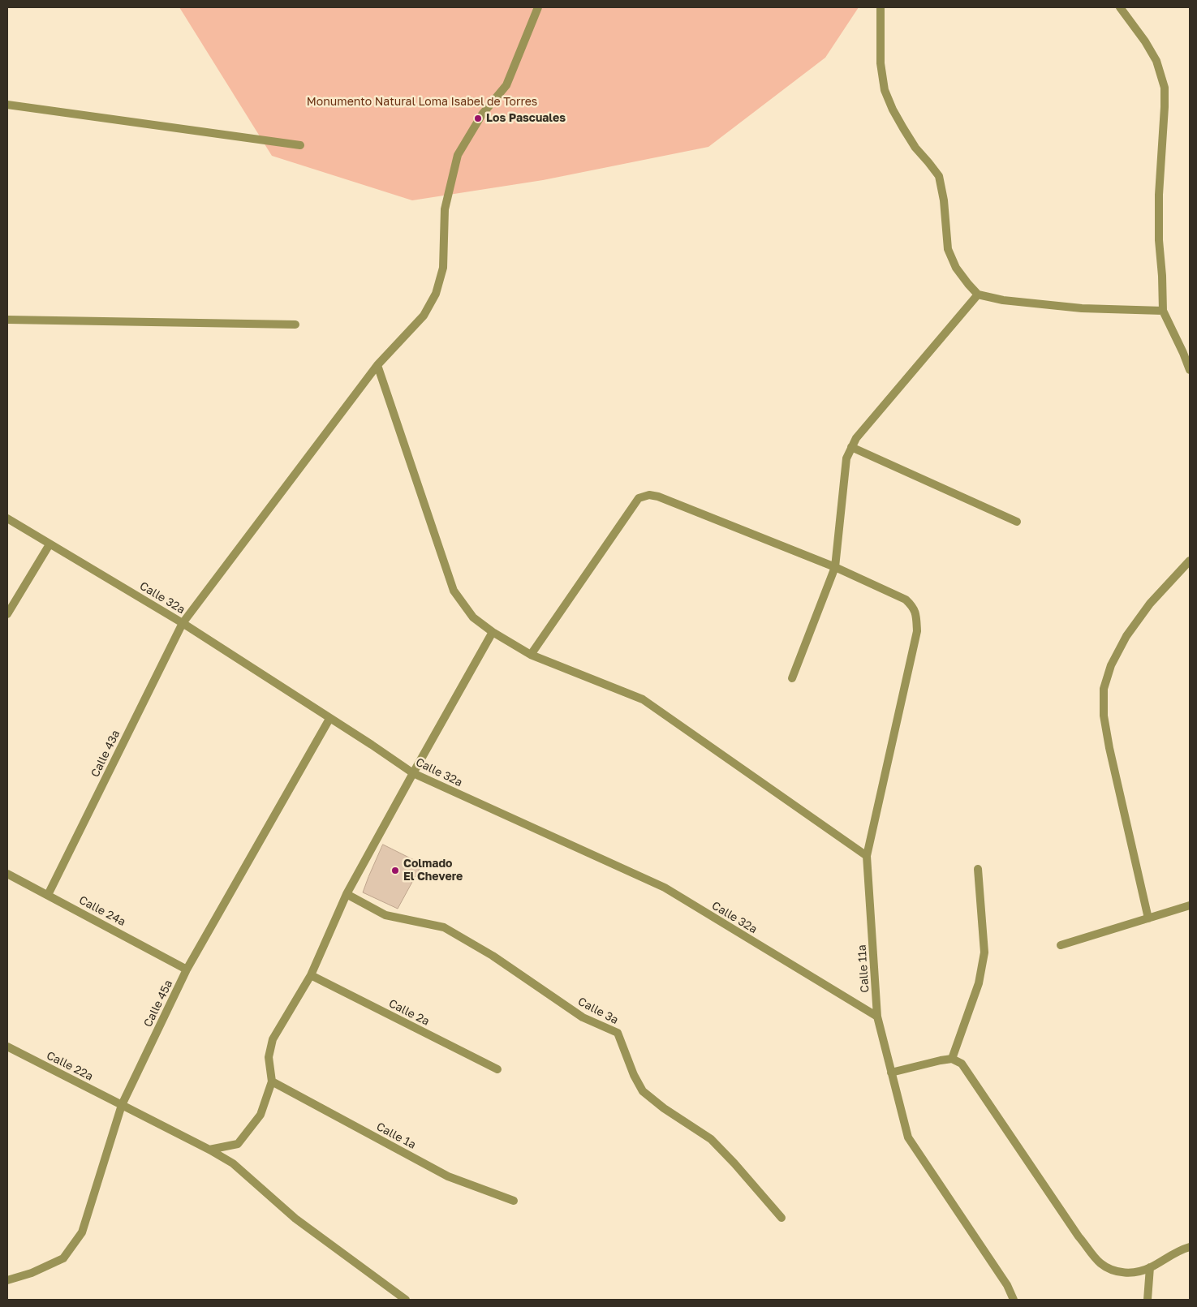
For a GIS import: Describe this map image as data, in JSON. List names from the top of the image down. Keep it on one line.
{"streets":{"street":["Calle 32ª","Calle 43ª","Calle 24ª","Calle 11ª","Calle 45ª","Calle 3ª","Calle 2ª","Calle 22ª","Calle 1ª"]},"crossings":[["Calle 32ª","Calle 43ª"],["Calle 32ª","Calle 11ª"],["Calle 32ª","Calle 45ª"],["Calle 43ª","Calle 24ª"],["Calle 24ª","Calle 45ª"],["Calle 45ª","Calle 22ª"]],"parks":["Monumento Natural Loma Isabel de Torres"],"places":["Los Pascuales","Colmado El Chevere"]}
